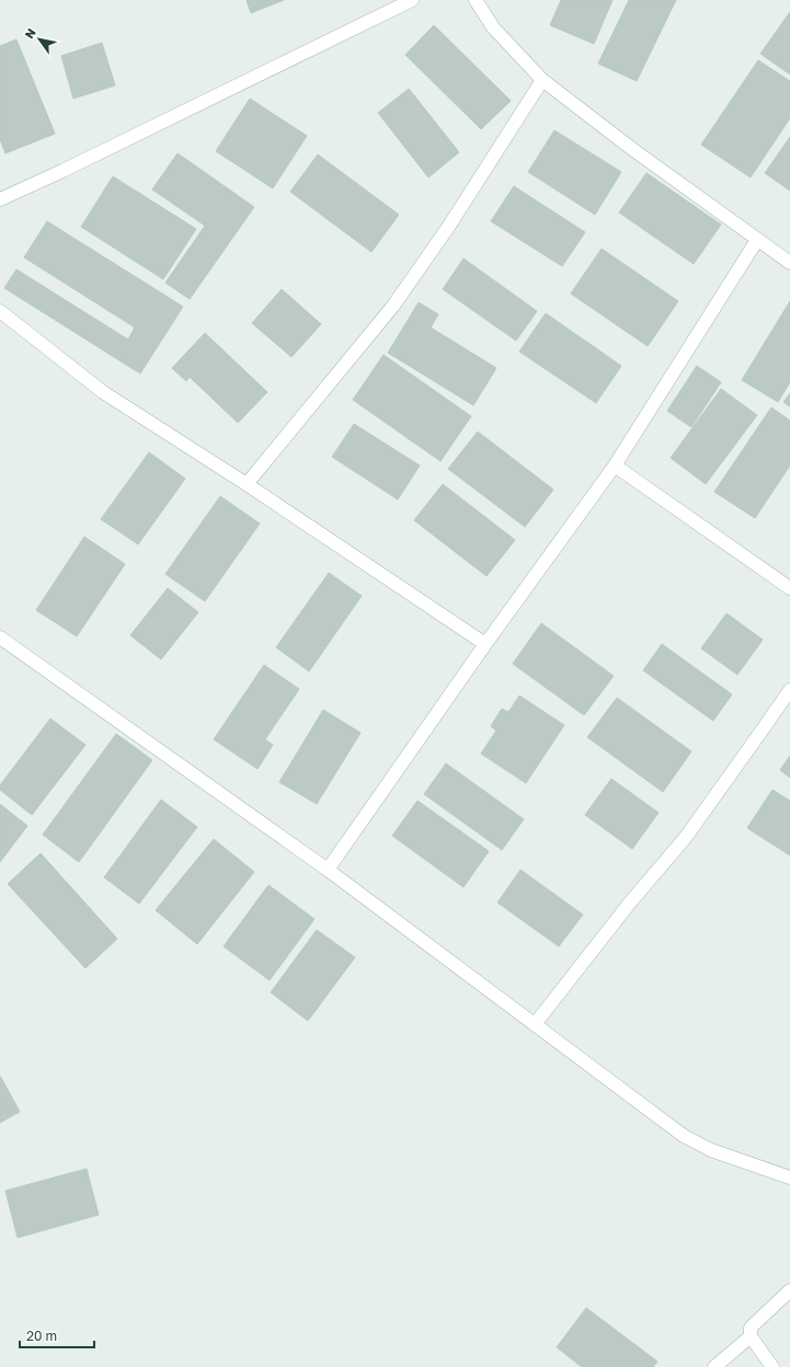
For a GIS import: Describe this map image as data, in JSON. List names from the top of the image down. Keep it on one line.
{"scale_bar":"20 m","north":"top left"}
